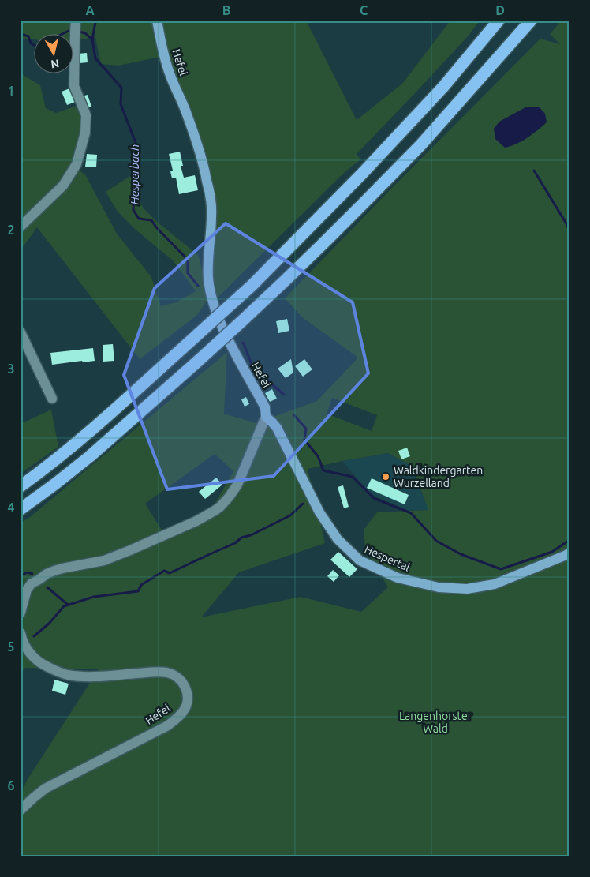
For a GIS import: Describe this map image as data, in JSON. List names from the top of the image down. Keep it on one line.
{"streets":{"main road":["Hefel","Hespertal"]},"crossings":[["Hefel","Hespertal"]],"water":["Hesperbach"],"parks":["Langenhorster Wald"],"places":["Waldkindergarten Wurzelland"],"north":"bottom","grid":{"columns":["A","B","C","D"],"rows":["1","2","3","4","5","6"]}}
